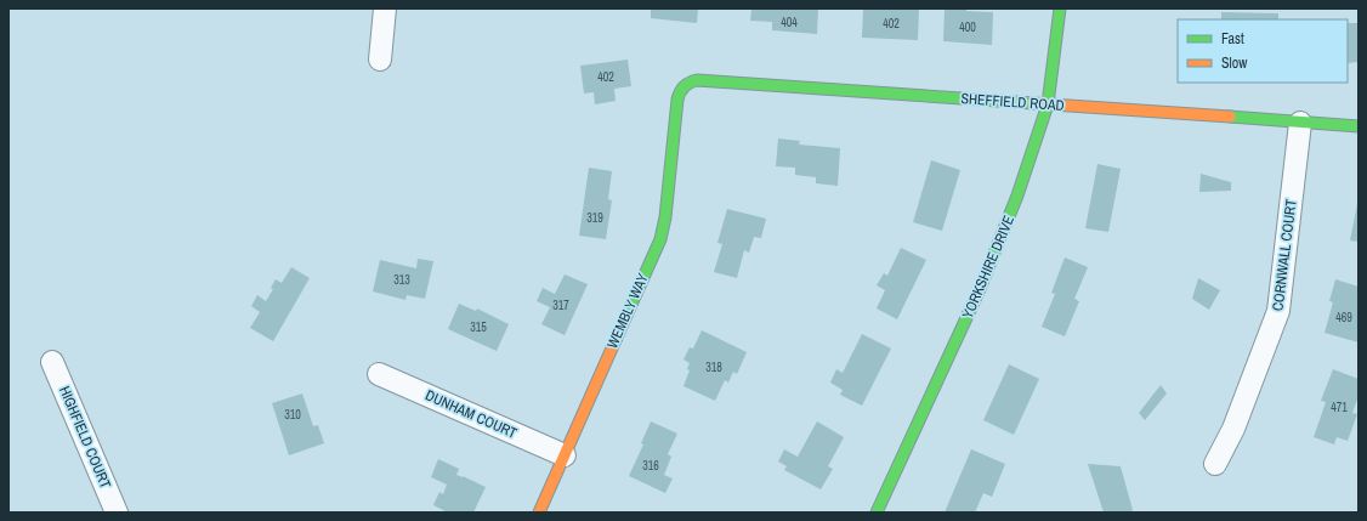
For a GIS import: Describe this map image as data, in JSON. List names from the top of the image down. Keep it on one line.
{"streets":{"street":["SHEFFIELD ROAD","CORNWALL COURT","YORKSHIRE DRIVE","WEMBLY WAY","DUNHAM COURT","HIGHFIELD COURT"]},"crossings":[["SHEFFIELD ROAD","CORNWALL COURT"],["SHEFFIELD ROAD","YORKSHIRE DRIVE"],["SHEFFIELD ROAD","WEMBLY WAY"],["WEMBLY WAY","DUNHAM COURT"]],"house_numbers":["404","402","400","402","319","313","317","469","315","318","471","310","316"],"legend":["Fast","Slow"]}
